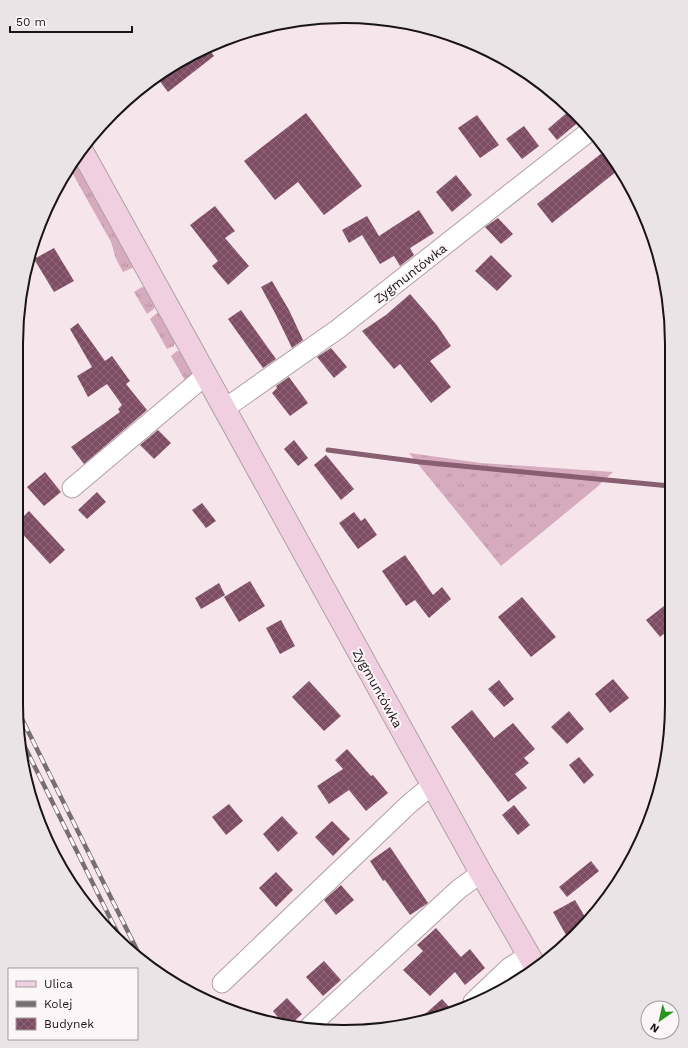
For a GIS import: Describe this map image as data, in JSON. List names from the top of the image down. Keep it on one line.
{"streets":{"street":["Zygmuntówka"]},"legend":["Ulica","Kolej","Budynek"],"scale_bar":"50 m","north":"bottom left"}
